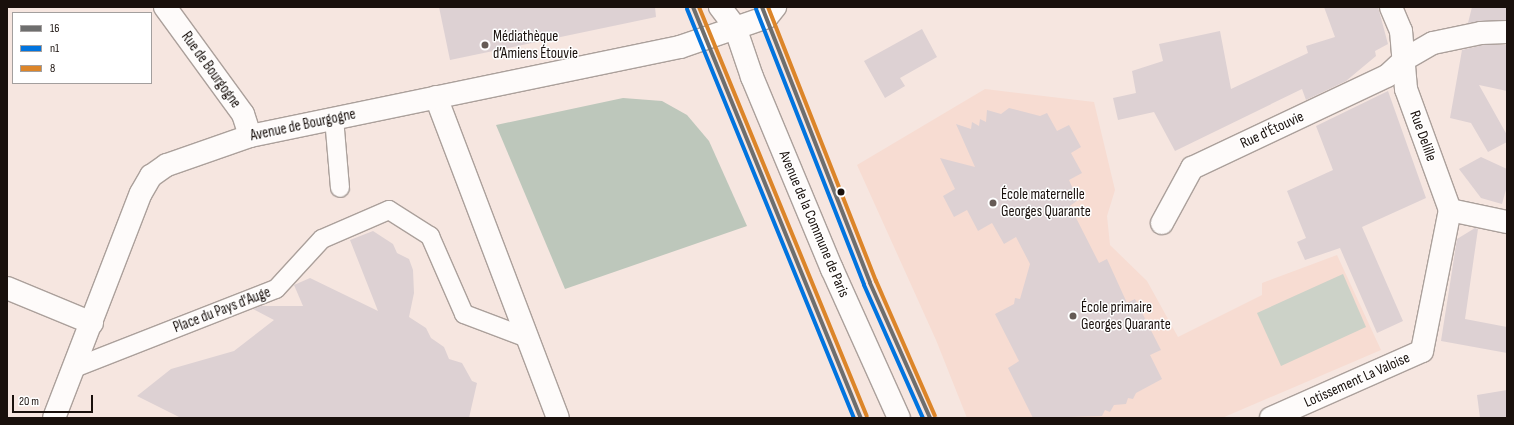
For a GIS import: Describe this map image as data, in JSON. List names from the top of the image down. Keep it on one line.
{"streets":{"street":["Rue de Bourgogne","Avenue de Bourgogne","Rue d'Étouvie","Rue Delille","Avenue de la Commune de Paris","Place du Pays d'Auge","Lotissement La Valoise"]},"crossings":[["Rue de Bourgogne","Avenue de Bourgogne"],["Avenue de Bourgogne","Avenue de la Commune de Paris"],["Avenue de Bourgogne","Place du Pays d'Auge"],["Rue d'Étouvie","Rue Delille"],["Rue Delille","Lotissement La Valoise"]],"places":["Médiathèque d’Amiens Étouvie","École maternelle Georges Quarante","École primaire Georges Quarante"],"lines":["transit line 16","transit line 8","transit line n1"],"legend":["16","n1","8"],"scale_bar":"20 m"}
